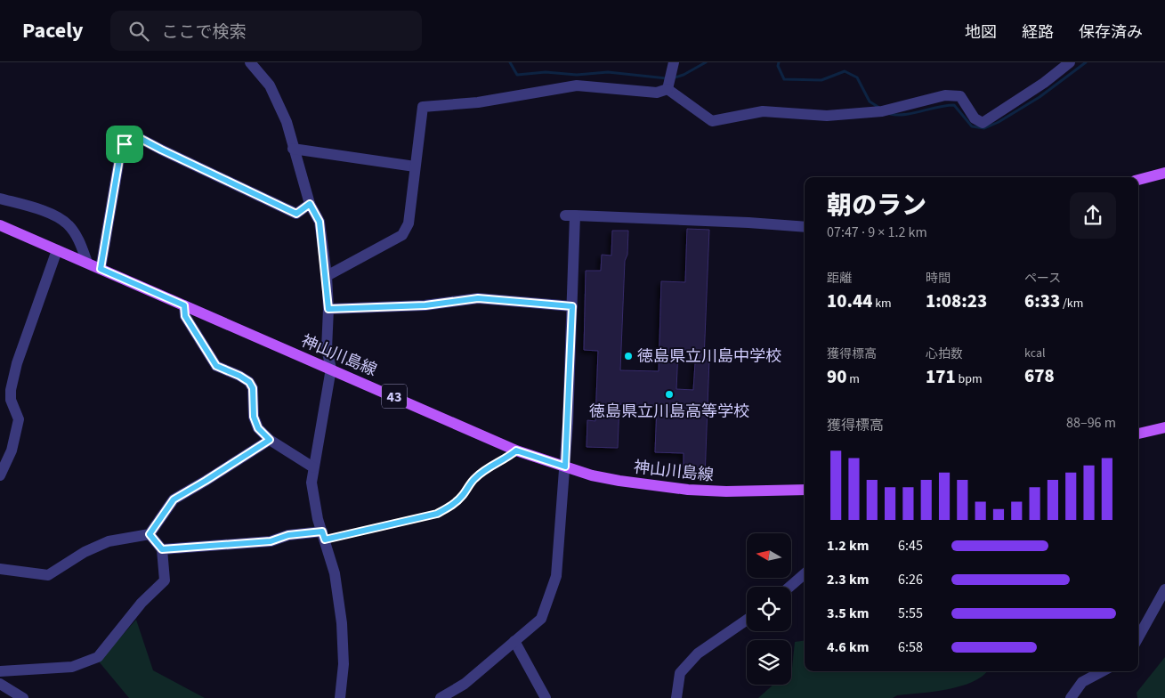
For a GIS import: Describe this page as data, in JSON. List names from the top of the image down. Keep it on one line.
{"streets":{"main road":["神山川島線","43"]},"places":["徳島県立川島中学校","徳島県立川島高等学校"],"north":"left","page":{"header":"Pacely","search":"ここで検索","nav":["地図","経路","保存済み"],"heading":["朝のラン","07:47 · 9 × 1.2 km"],"stats":[["距離","10.44 km"],["時間","1:08:23"],["ペース","6:33 /km"],["獲得標高","90 m"],["心拍数","171 bpm"],["kcal","678"]],"chart":["獲得標高","88–96 m"],"list":[{"name":"1.2 km","note":"6:45"},{"name":"2.3 km","note":"6:26"},{"name":"3.5 km","note":"5:55"},{"name":"4.6 km","note":"6:58"}]}}
